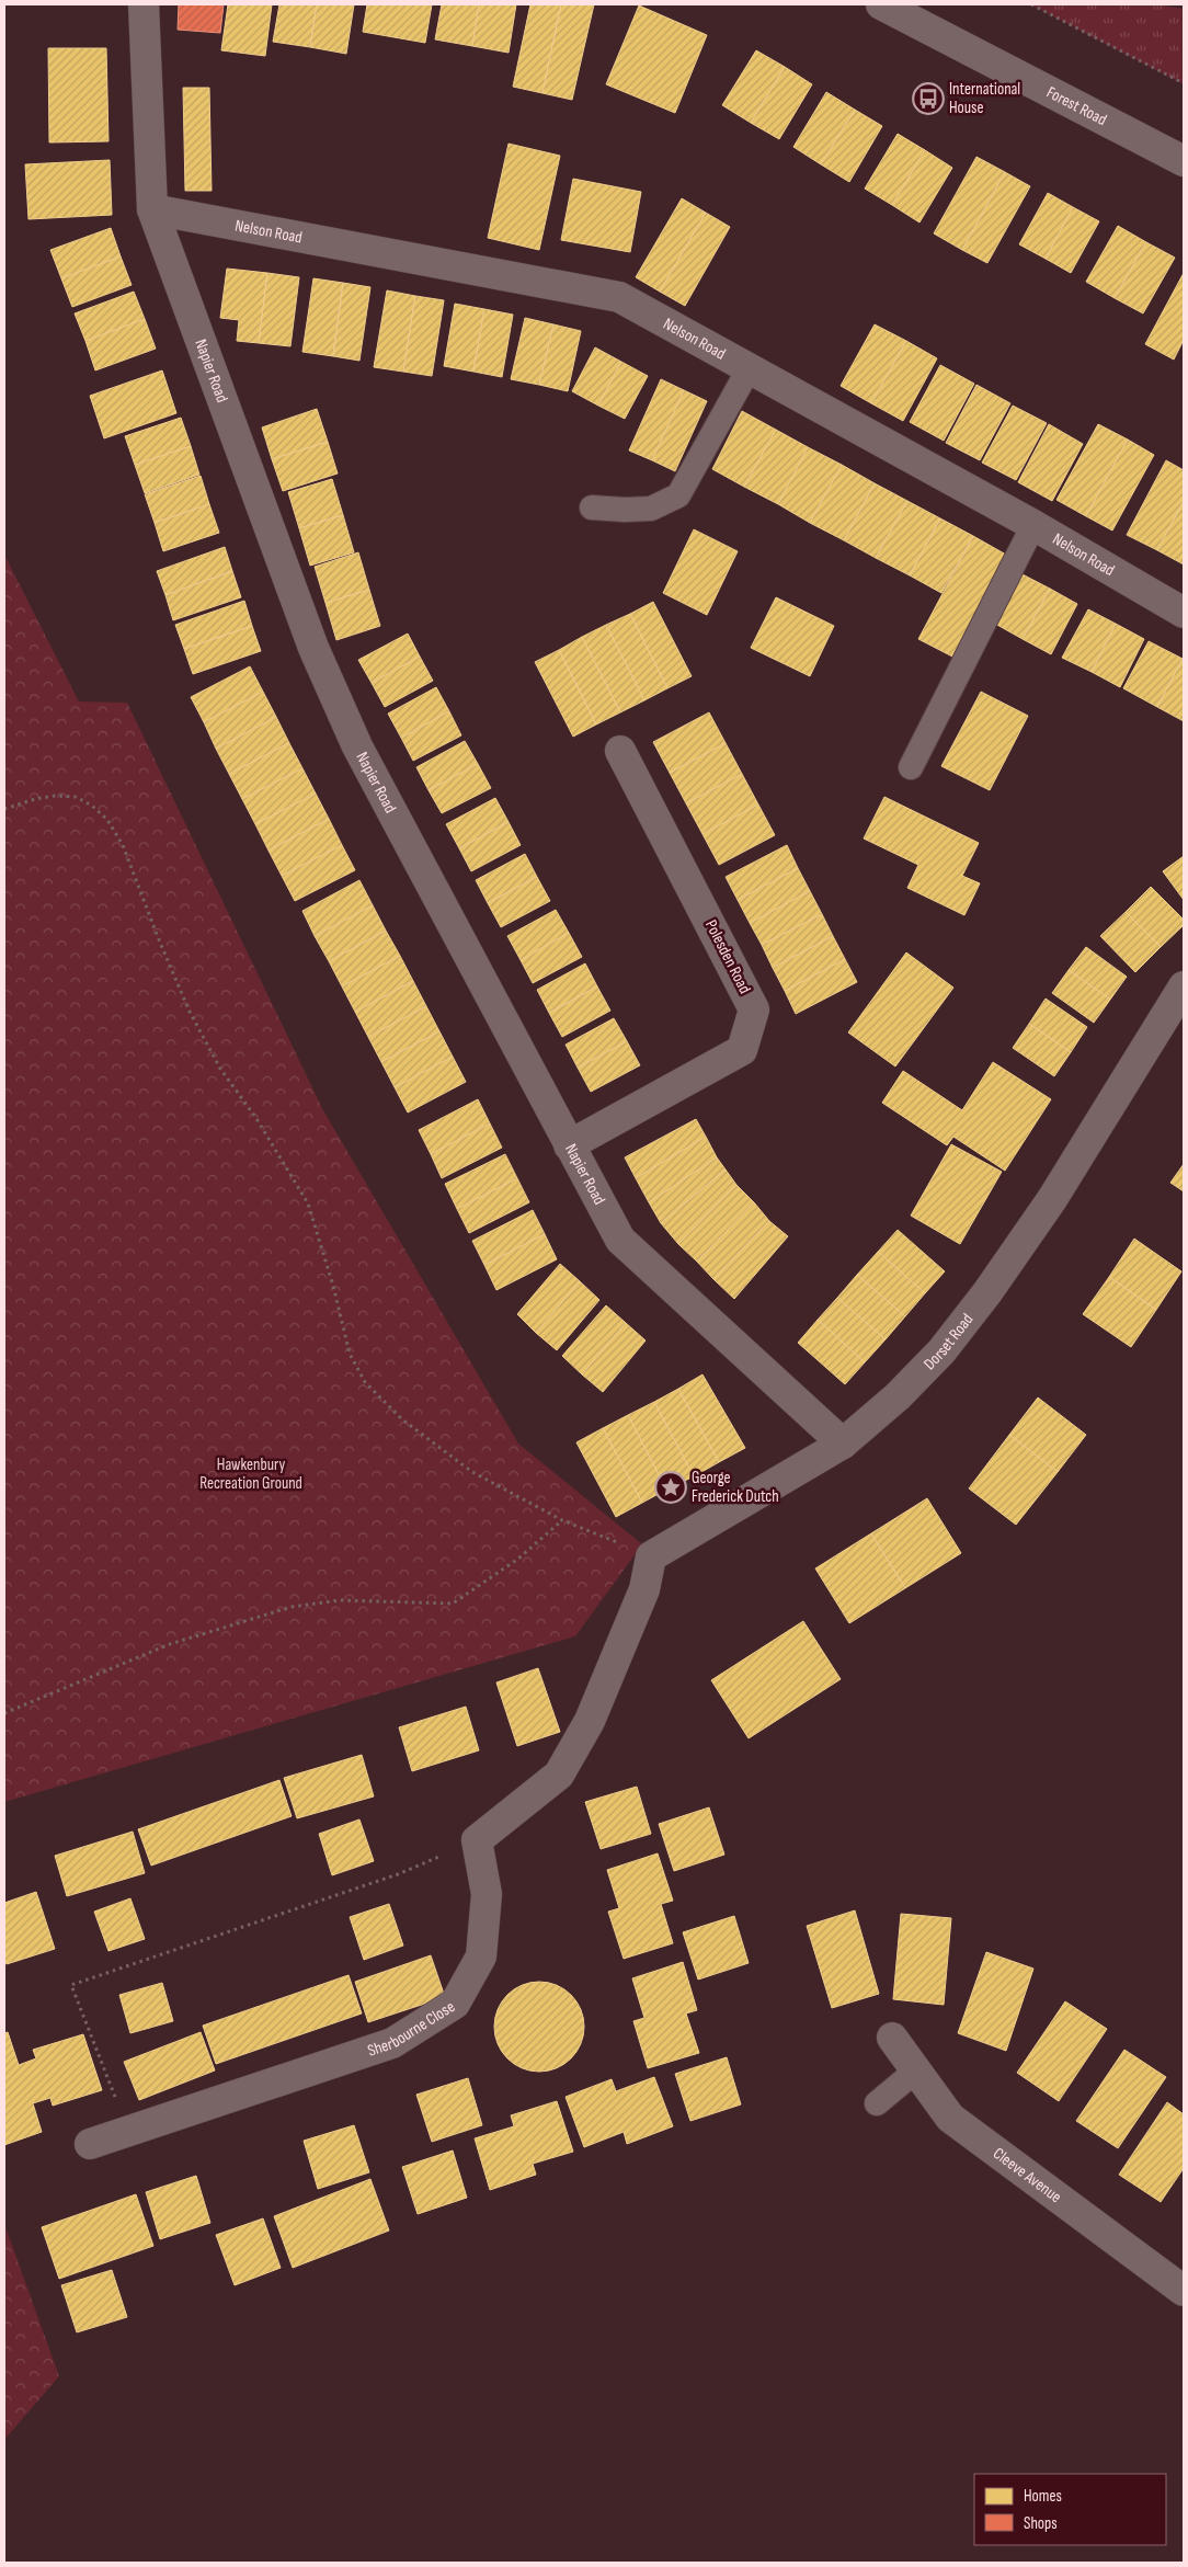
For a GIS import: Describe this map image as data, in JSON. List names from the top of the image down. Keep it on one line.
{"streets":{"street":["Forest Road","Nelson Road","Napier Road","Polesden Road","Dorset Road","Sherbourne Close","Cleeve Avenue"]},"crossings":[["Nelson Road","Napier Road"],["Napier Road","Polesden Road"],["Napier Road","Dorset Road"]],"parks":["Hawkenbury Recreation Ground"],"places":{"bus stop":["International House"],"place":["George Frederick Dutch"]},"legend":["Homes","Shops"]}
